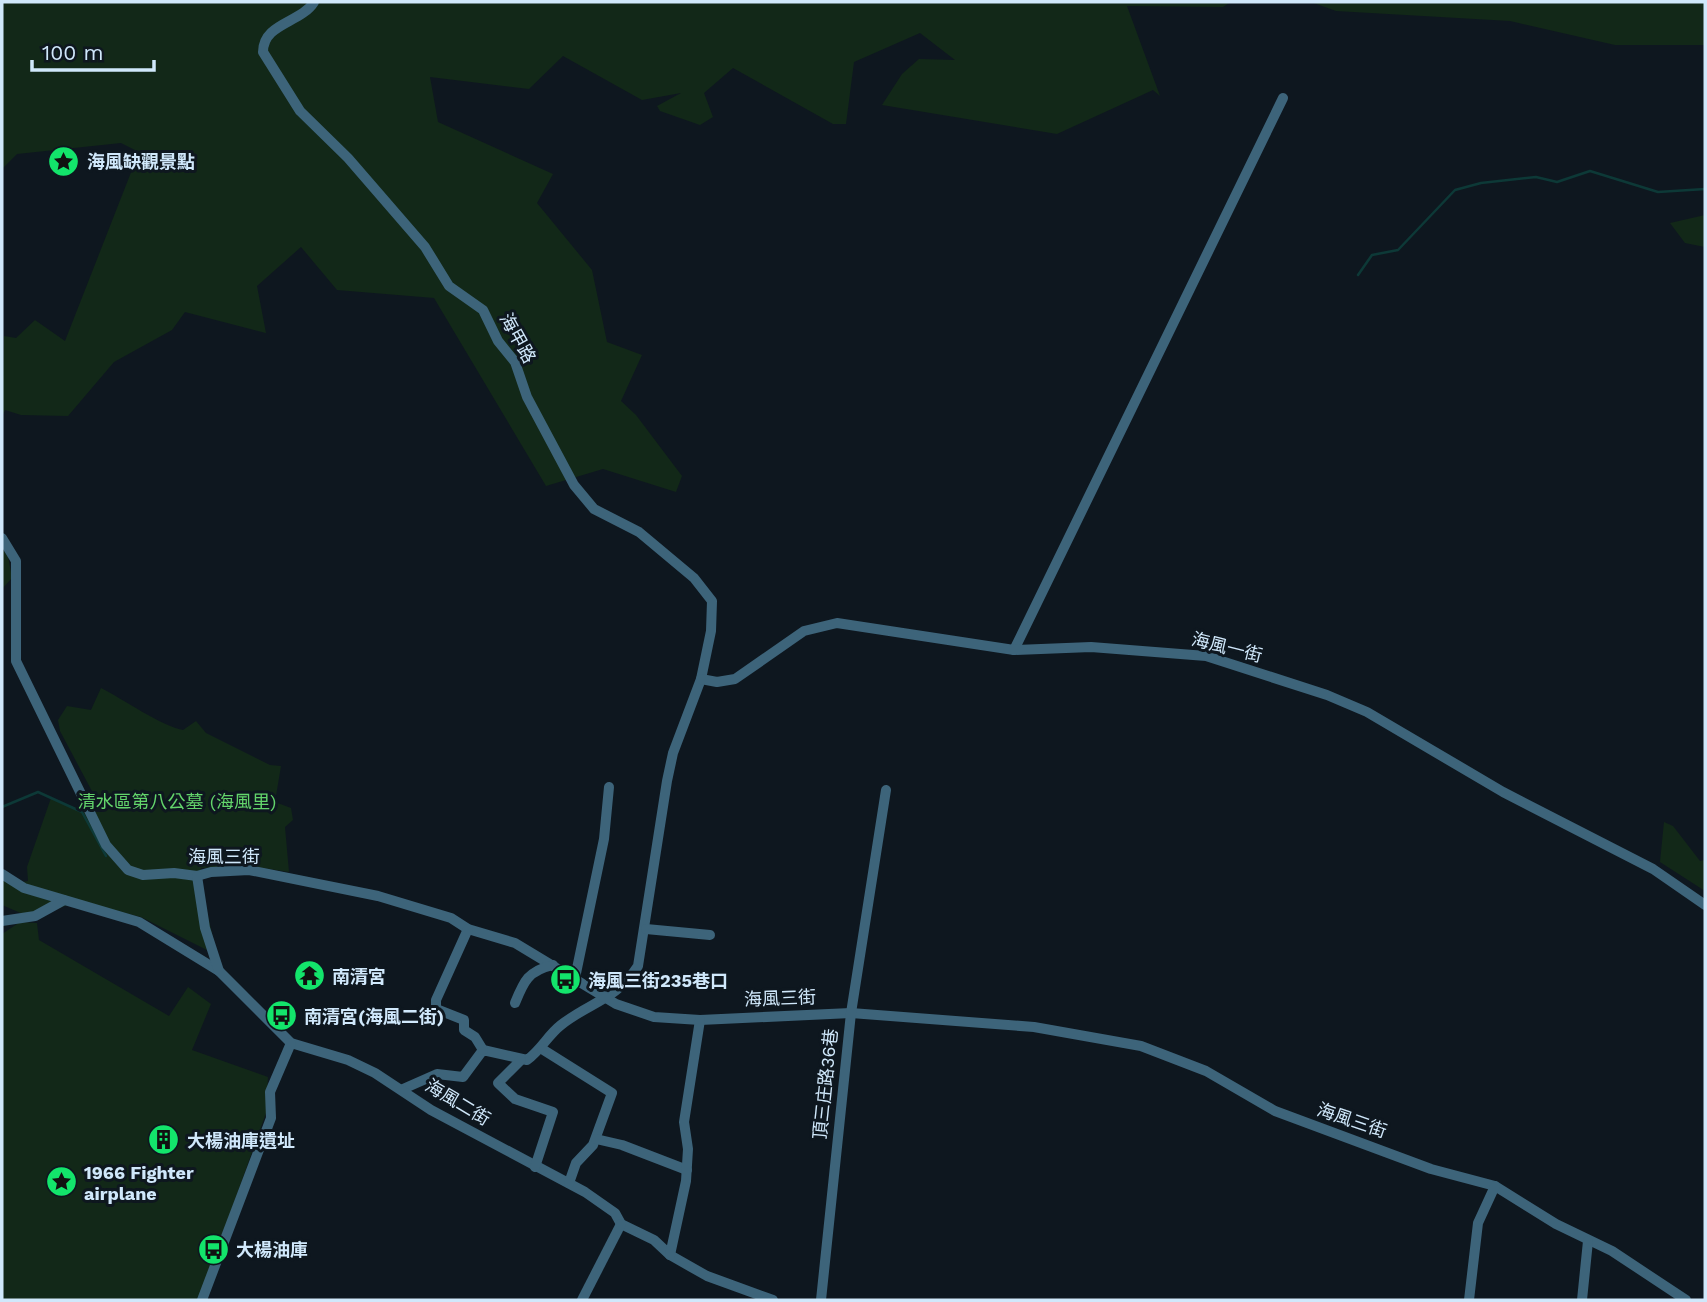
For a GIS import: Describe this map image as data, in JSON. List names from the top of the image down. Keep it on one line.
{"streets":{"street":["海甲路","海風一街","海風三街","頂三庄路36巷","海風二街"]},"crossings":[["海甲路","海風一街"],["海甲路","海風三街"],["海風三街","頂三庄路36巷"],["海風三街","海風二街"]],"parks":["清水區第八公墓 (海風里)"],"places":{"place":["海風缺觀景點","1966 Fighter airplane"],"temple":["南清宮"],"bus stop":["海風三街235巷口","南清宮(海風二街)","大楊油庫"],"building":["大楊油庫遺址"]},"scale_bar":"100 m"}
